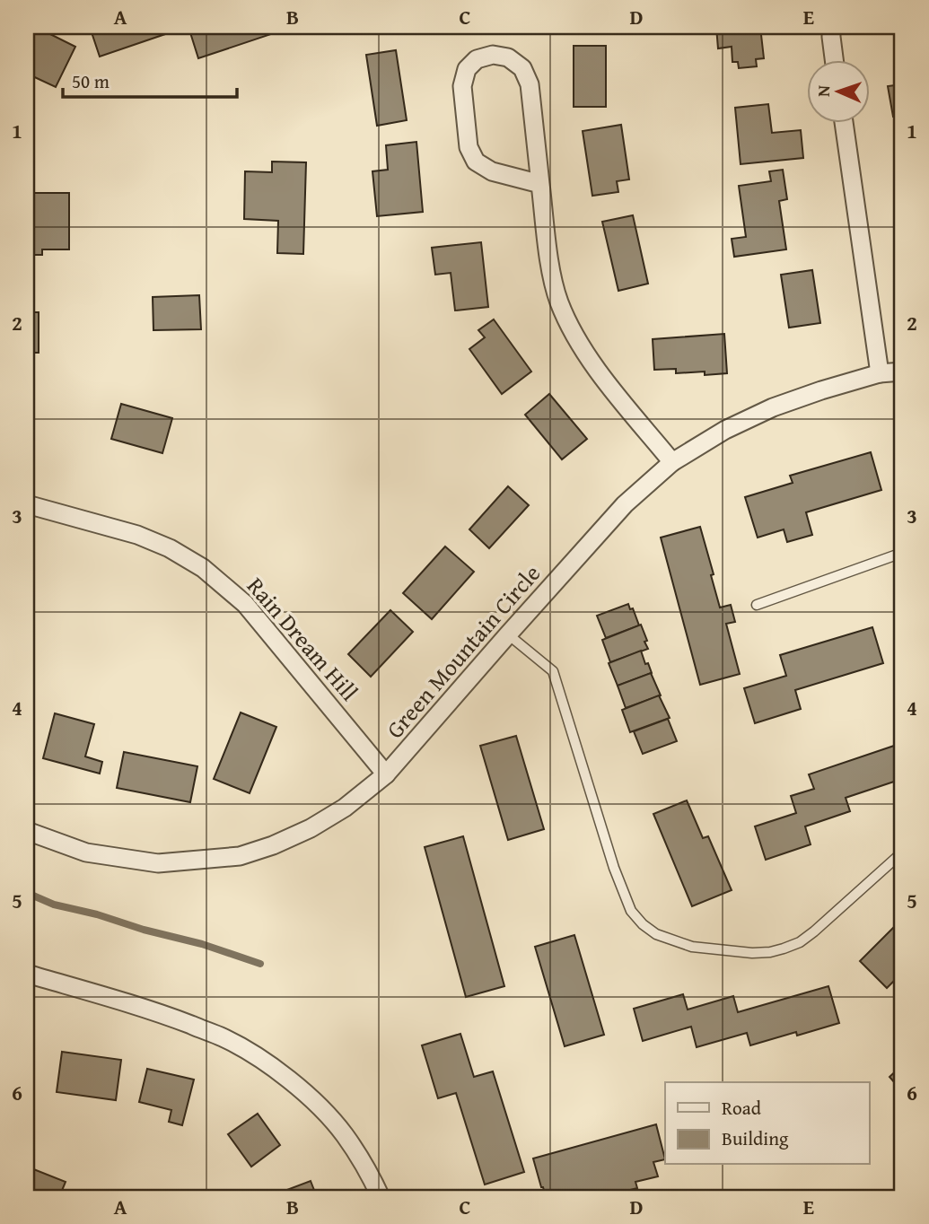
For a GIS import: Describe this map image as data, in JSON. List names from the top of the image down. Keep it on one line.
{"streets":{"street":["Rain Dream Hill","Green Mountain Circle"]},"crossings":[["Rain Dream Hill","Green Mountain Circle"]],"legend":["Road","Building"],"scale_bar":"50 m","north":"left","grid":{"columns":["A","B","C","D","E"],"rows":["1","2","3","4","5","6"]}}
